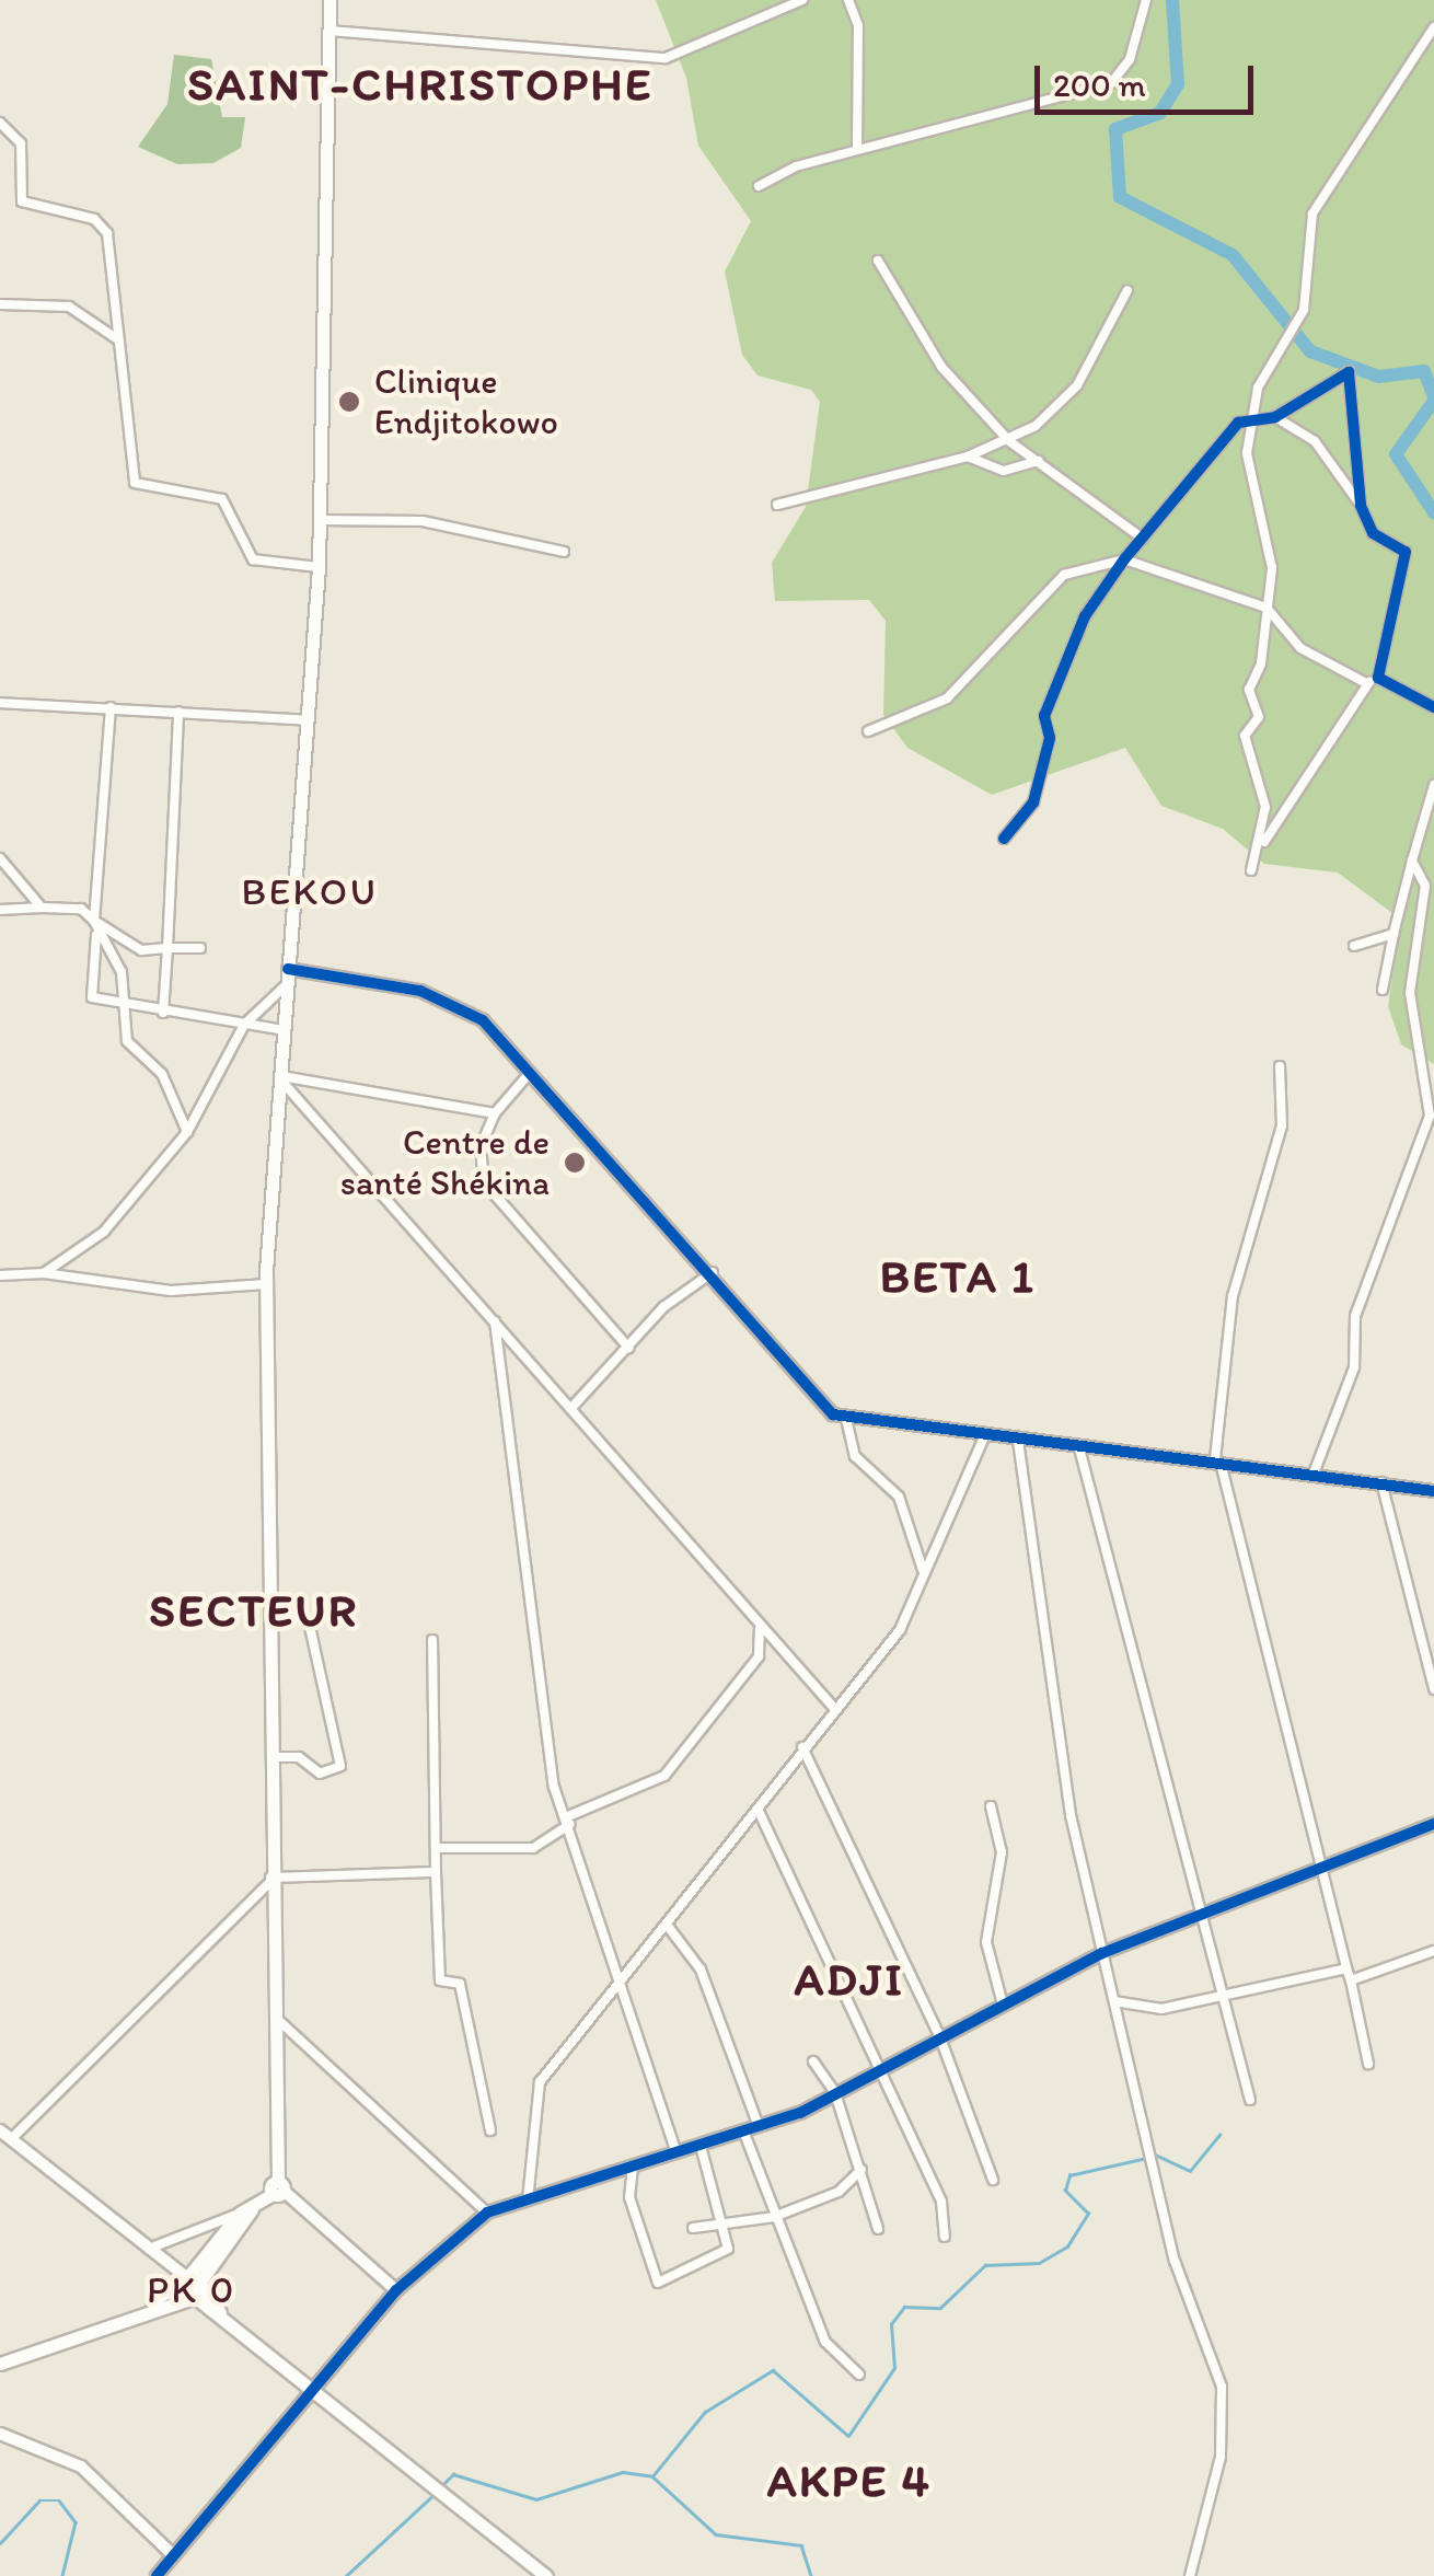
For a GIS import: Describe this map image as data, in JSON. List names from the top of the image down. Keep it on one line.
{"districts":["SAINT-CHRISTOPHE","BEKOU","BETA 1","SECTEUR","ADJI","PK 0","AKPE 4"],"places":["Clinique Endjitokowo","Centre de santé Shékina"],"scale_bar":"200 m"}
